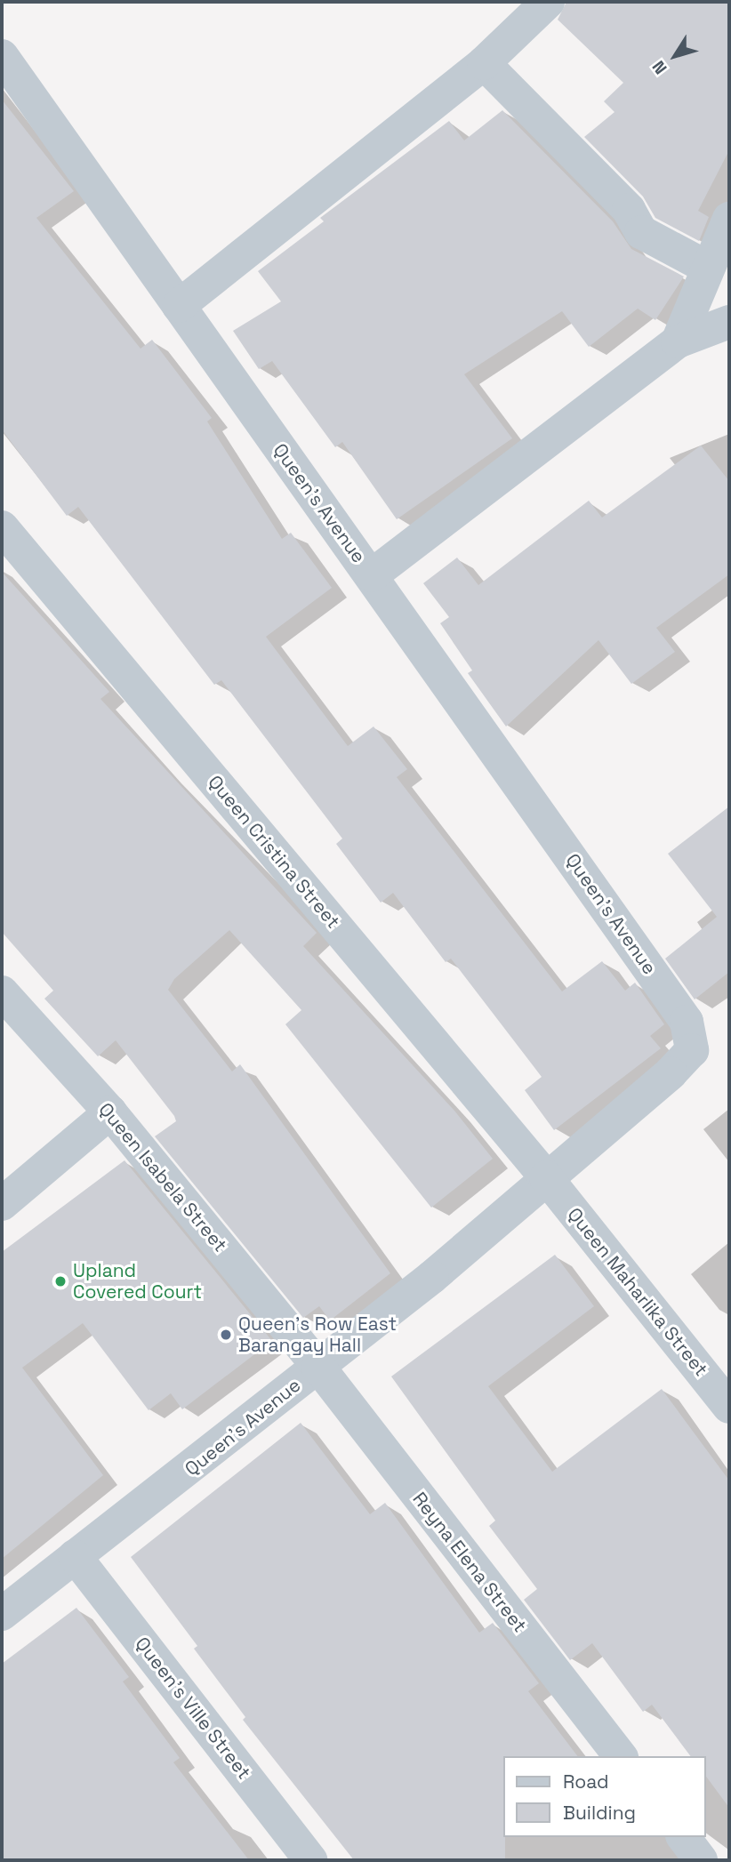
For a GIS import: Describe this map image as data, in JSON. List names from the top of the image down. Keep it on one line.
{"streets":{"street":["Queen's Avenue","Queen Cristina Street","Queen Isabela Street","Queen Maharlika Street","Reyna Elena Street","Queen's Ville Street"]},"crossings":[["Queen's Avenue","Queen Cristina Street"],["Queen's Avenue","Queen Isabela Street"],["Queen's Avenue","Queen Maharlika Street"],["Queen's Avenue","Reyna Elena Street"],["Queen's Avenue","Queen's Ville Street"],["Queen Cristina Street","Queen Maharlika Street"],["Queen Isabela Street","Reyna Elena Street"]],"places":["Upland Covered Court","Queen's Row East Barangay Hall"],"legend":["Road","Building"],"north":"bottom left"}
